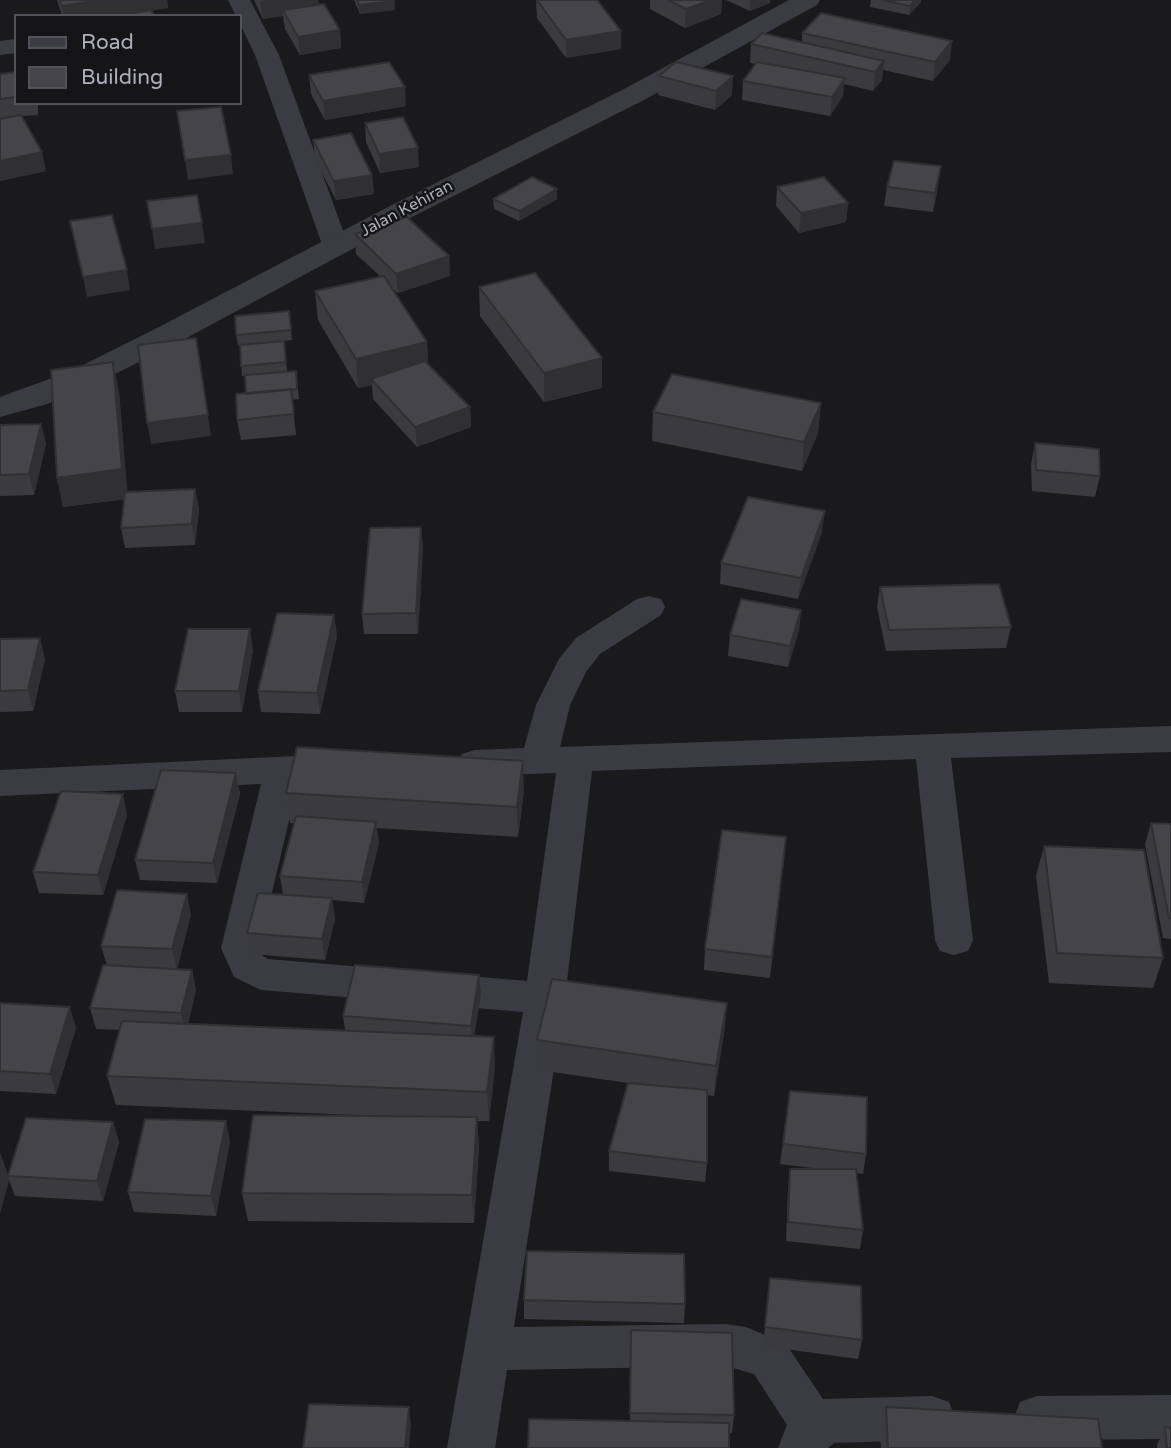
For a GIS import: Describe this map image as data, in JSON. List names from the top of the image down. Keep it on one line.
{"streets":{"street":["Jalan Kehiran"]},"legend":["Road","Building"]}
